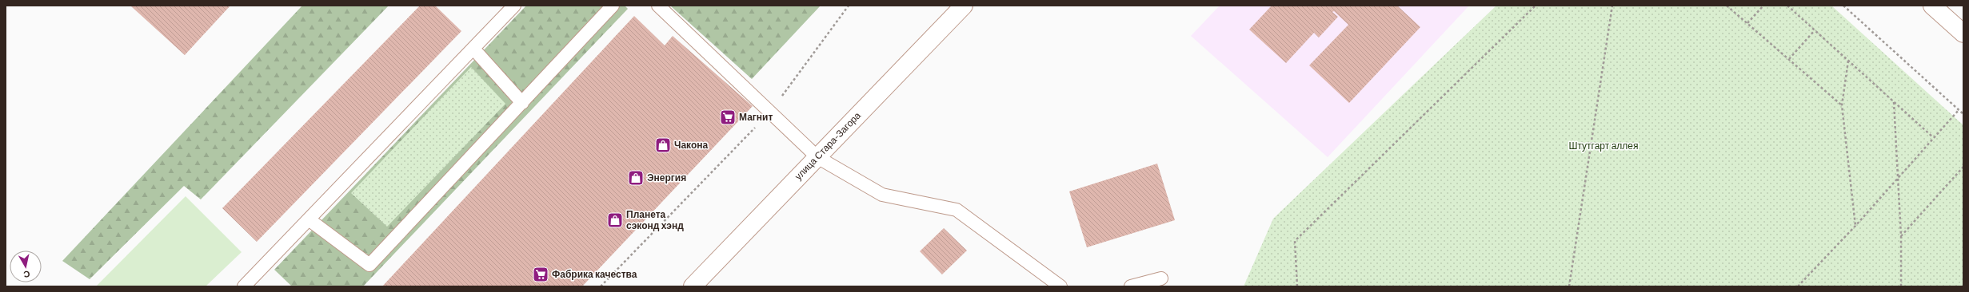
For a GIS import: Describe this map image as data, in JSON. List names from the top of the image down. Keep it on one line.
{"streets":{"main road":["улица Стара-Загора"]},"parks":["Штутгарт аллея"],"places":{"supermarket":["Магнит","Фабрика качества"],"shop":["Чакона","Энергия","Планета сэконд хэнд"]},"north":"bottom"}
